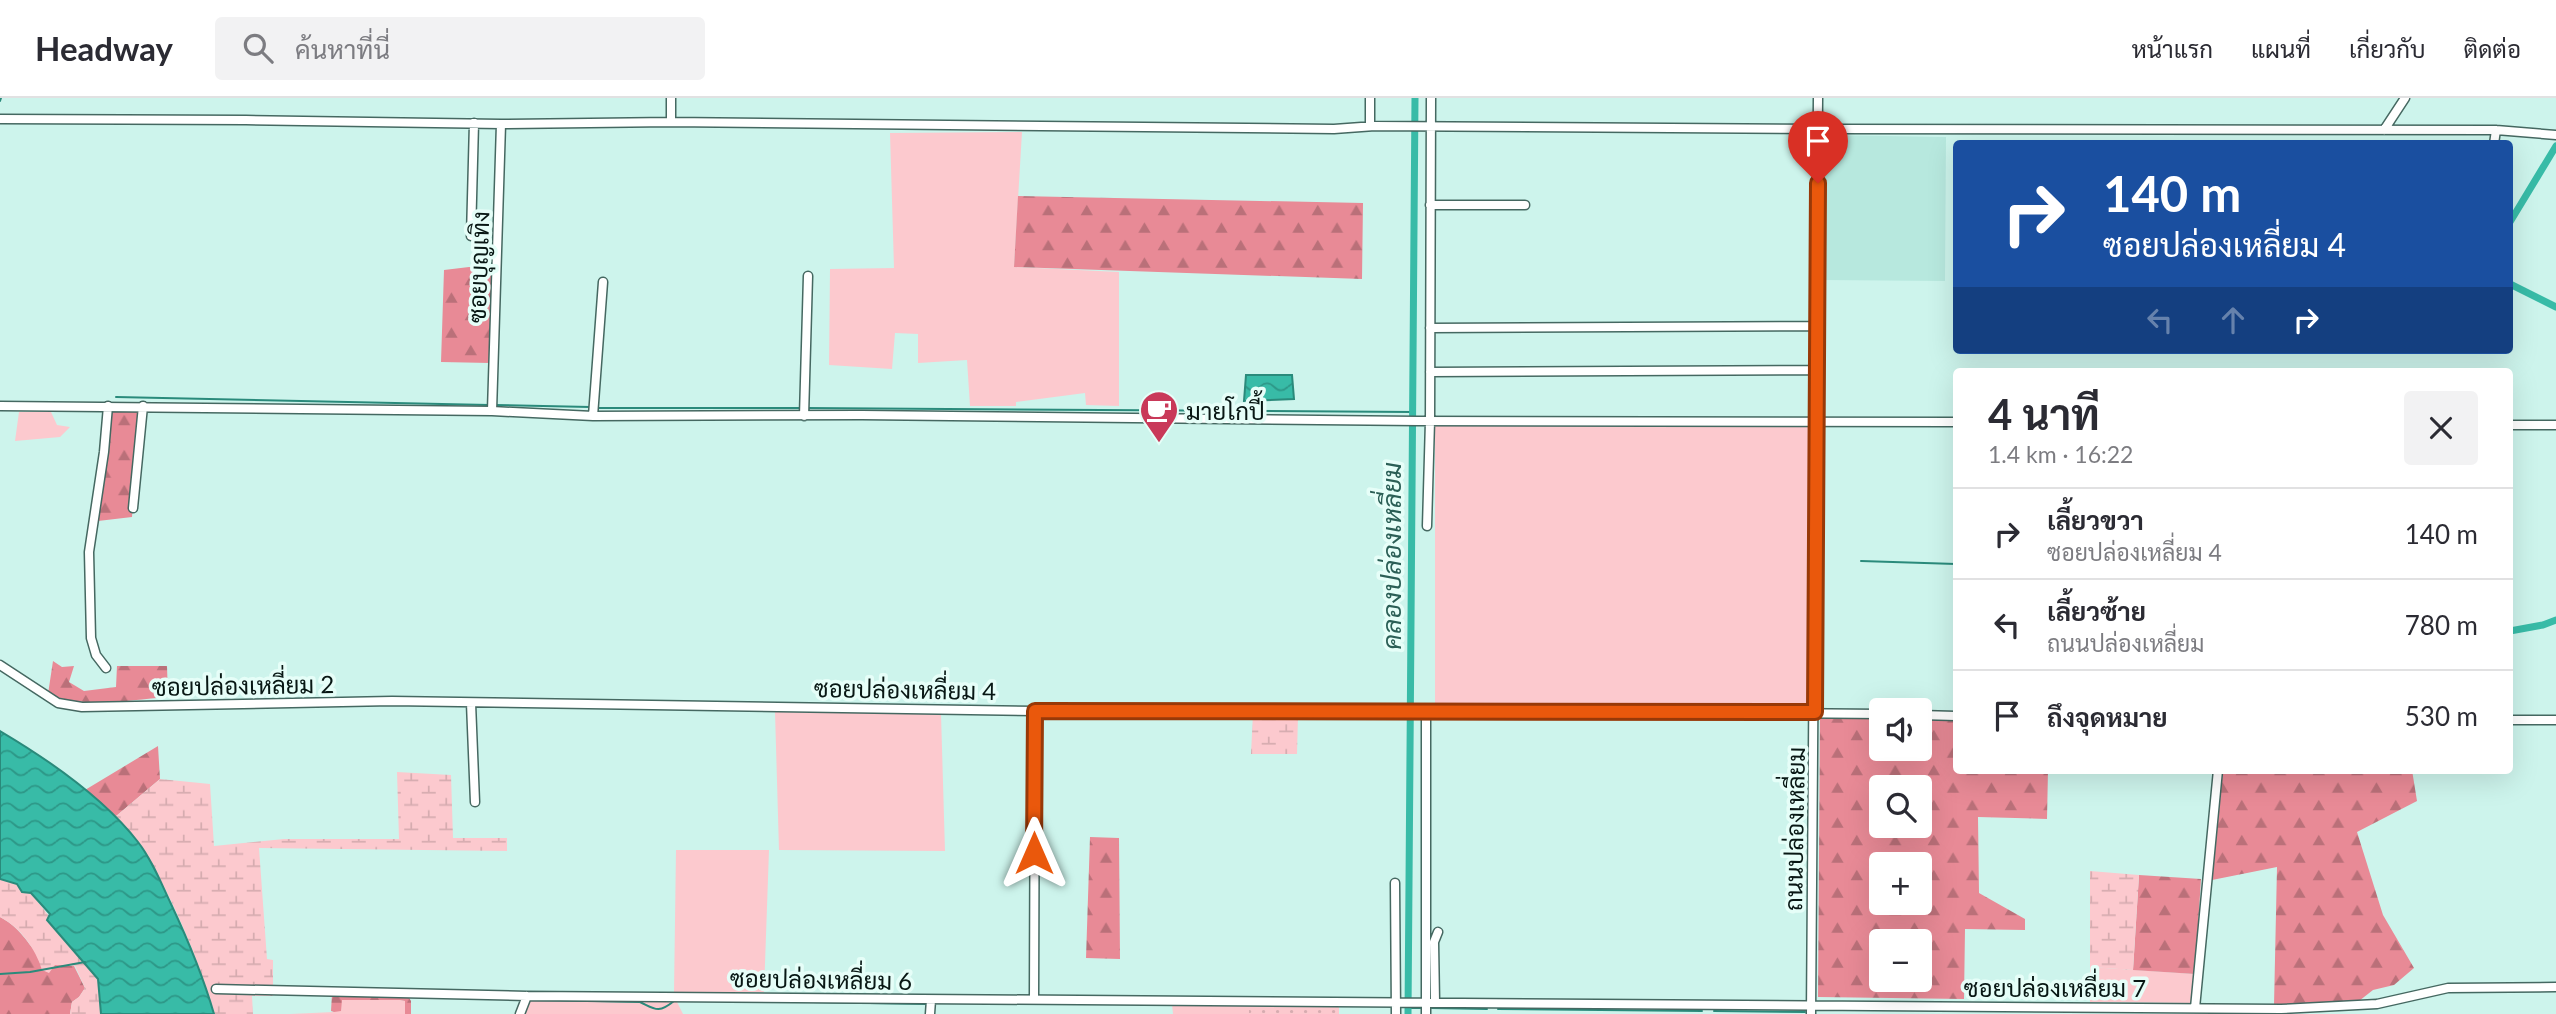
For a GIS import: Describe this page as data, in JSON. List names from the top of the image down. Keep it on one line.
{"streets":{"street":["ซอยบุญเทิง","ซอยปล่องเหลี่ยม 2","ซอยปล่องเหลี่ยม 4","ถนนปล่องเหลี่ยม","ซอยปล่องเหลี่ยม 6","ซอยปล่องเหลี่ยม 7"]},"crossings":[["ซอยปล่องเหลี่ยม 2","ซอยปล่องเหลี่ยม 4"],["ซอยปล่องเหลี่ยม 4","ถนนปล่องเหลี่ยม"],["ถนนปล่องเหลี่ยม","ซอยปล่องเหลี่ยม 7"],["ซอยปล่องเหลี่ยม 6","ซอยปล่องเหลี่ยม 7"]],"water":["คลองปล่องเหลี่ยม"],"places":{"cafe":["มายโกปี้"]},"page":{"header":"Headway","search":"ค้นหาที่นี่","nav":["หน้าแรก","แผนที่","เกี่ยวกับ","ติดต่อ"],"turn":["140 m","ซอยปล่องเหลี่ยม 4"],"heading":["4 นาที","1.4 km · 16:22"],"list":[{"name":"เลี้ยวขวา","note":"ซอยปล่องเหลี่ยม 4","value":"140 m"},{"name":"เลี้ยวซ้าย","note":"ถนนปล่องเหลี่ยม","value":"780 m"},{"name":"ถึงจุดหมาย","value":"530 m"}],"map_buttons":["+","−"]}}
